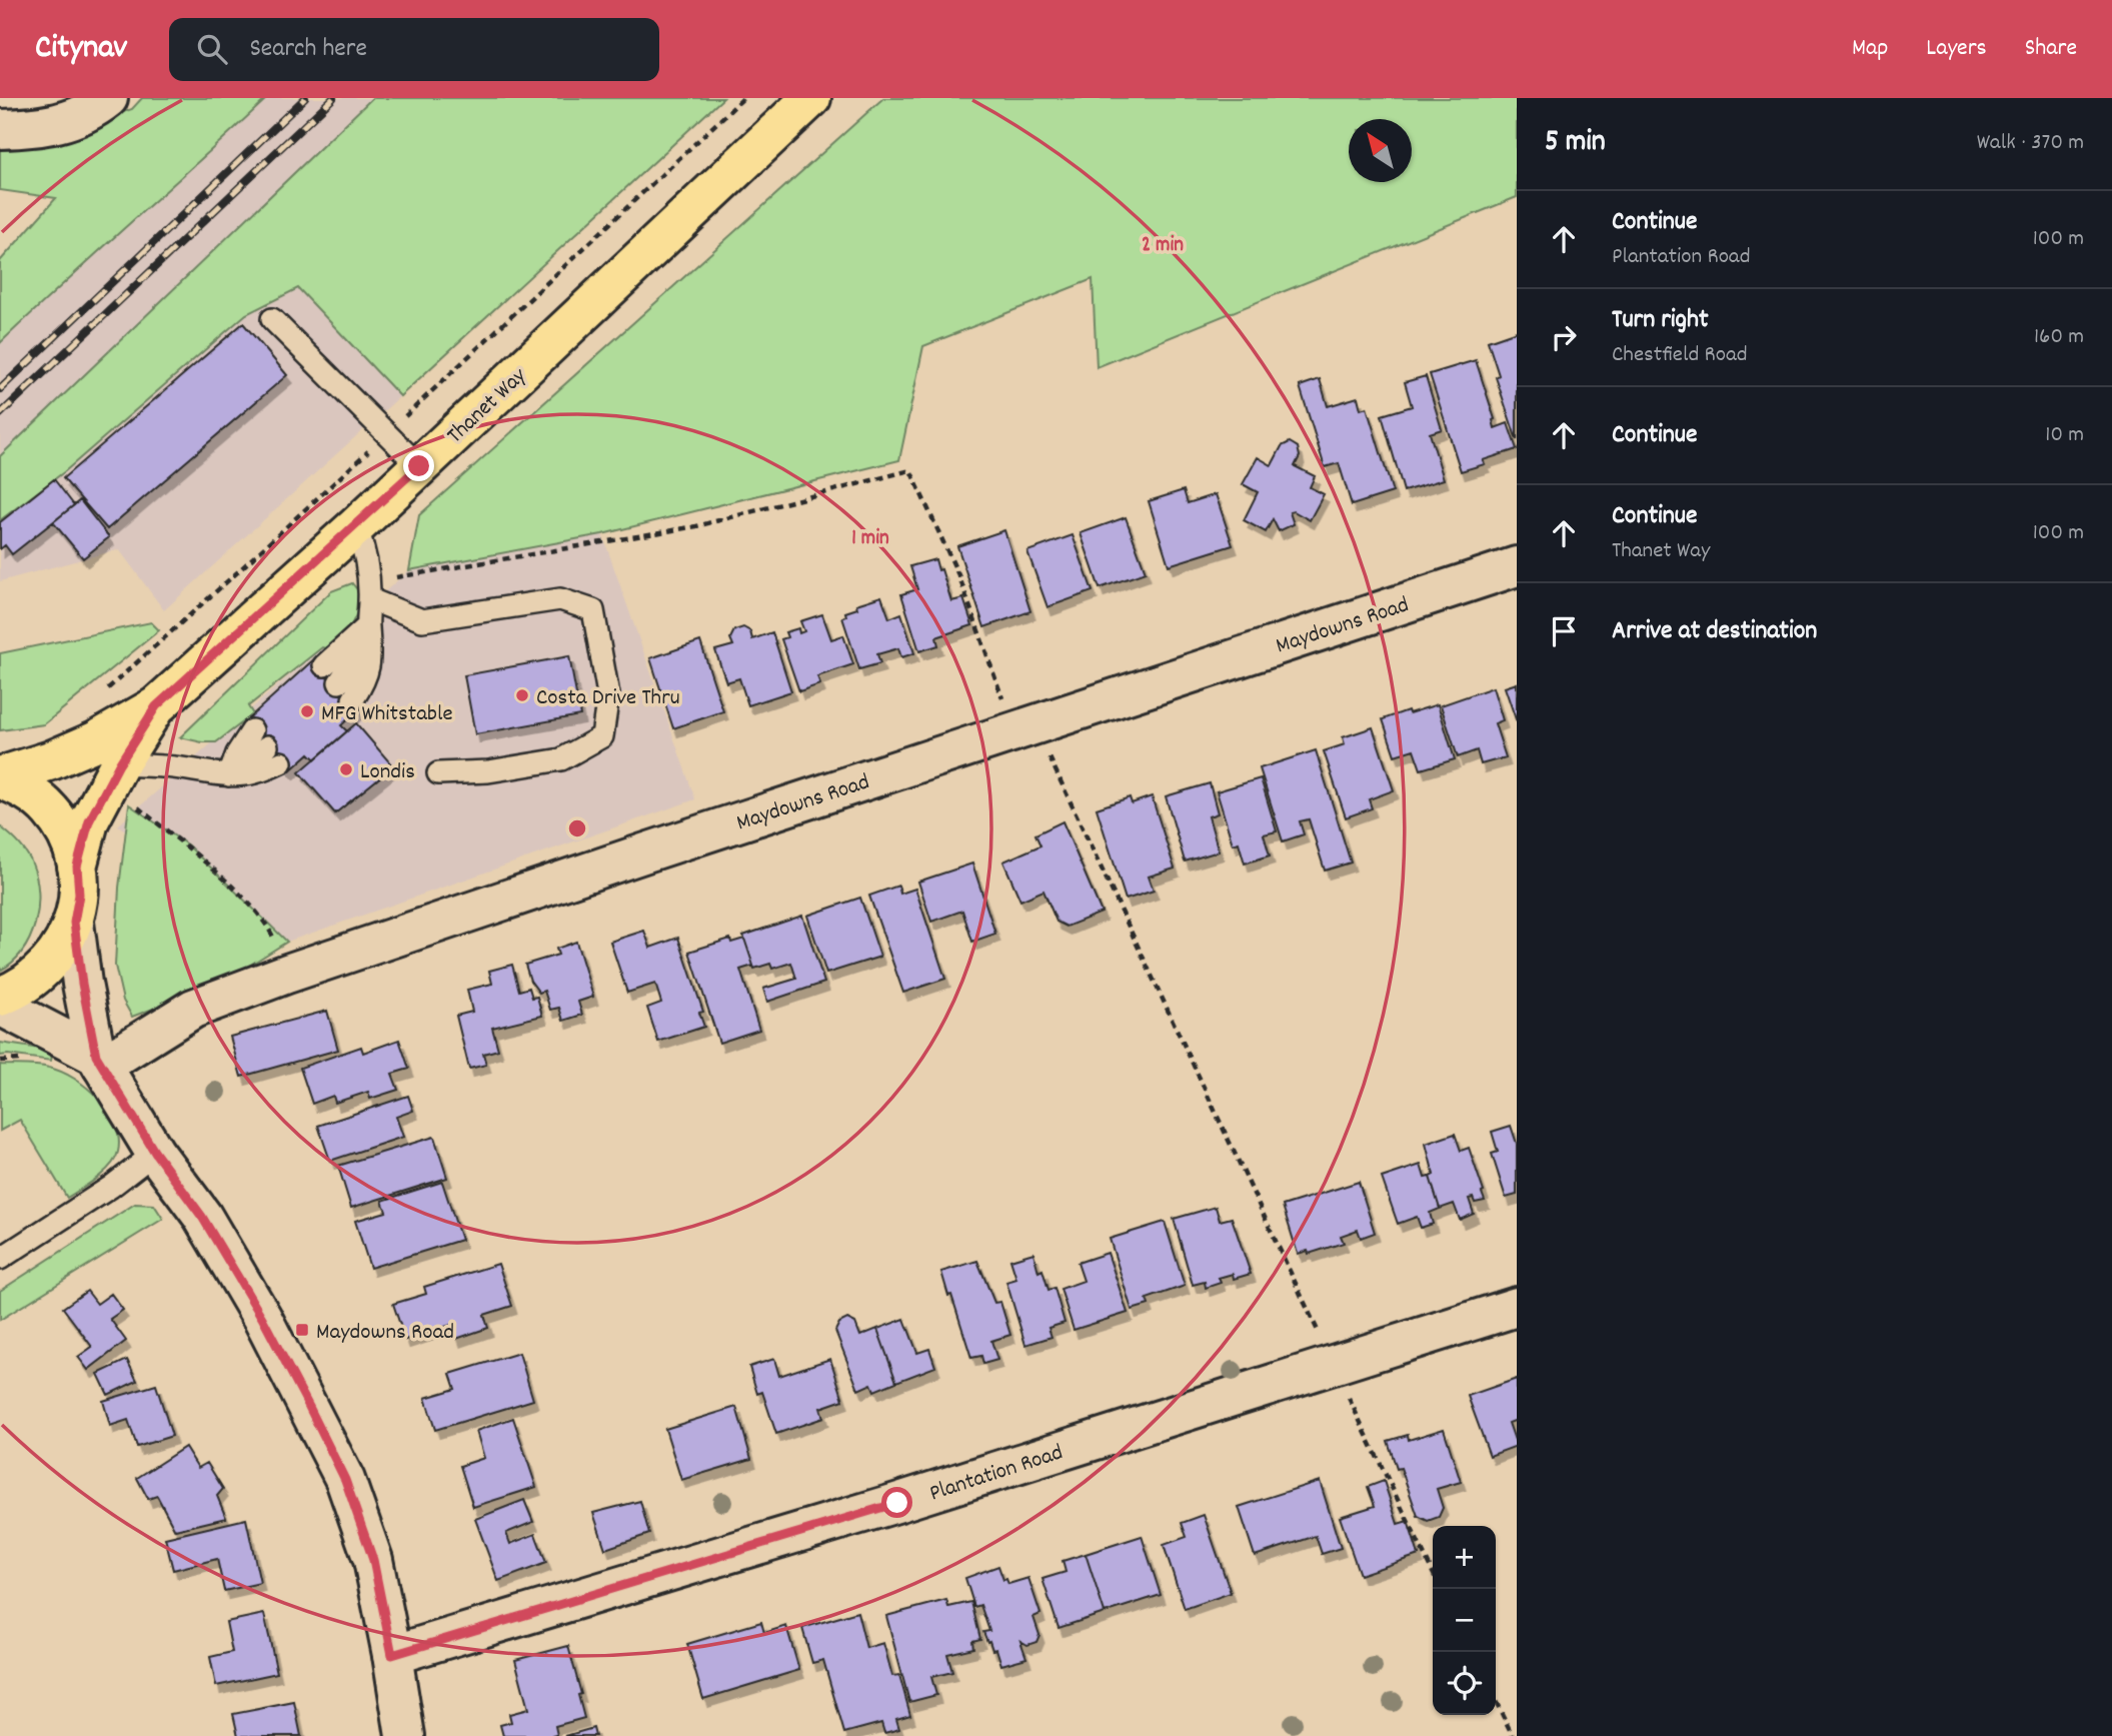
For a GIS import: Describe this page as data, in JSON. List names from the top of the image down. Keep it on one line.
{"streets":{"main road":["Thanet Way"],"street":["Maydowns Road","Plantation Road"]},"places":{"other":["Costa Drive Thru","MFG Whitstable","Londis"],"transit":["Maydowns Road"]},"north":"top left","page":{"header":"Citynav","search":"Search here","nav":["Map","Layers","Share"],"heading":["5 min","Walk · 370 m"],"list":[["Continue","Plantation Road","100 m"],["Turn right","Chestfield Road","160 m"],["Continue","10 m"],["Continue","Thanet Way","100 m"],"Arrive at destination"],"map_buttons":["+","−"]},"rings":["2 min","1 min"]}
